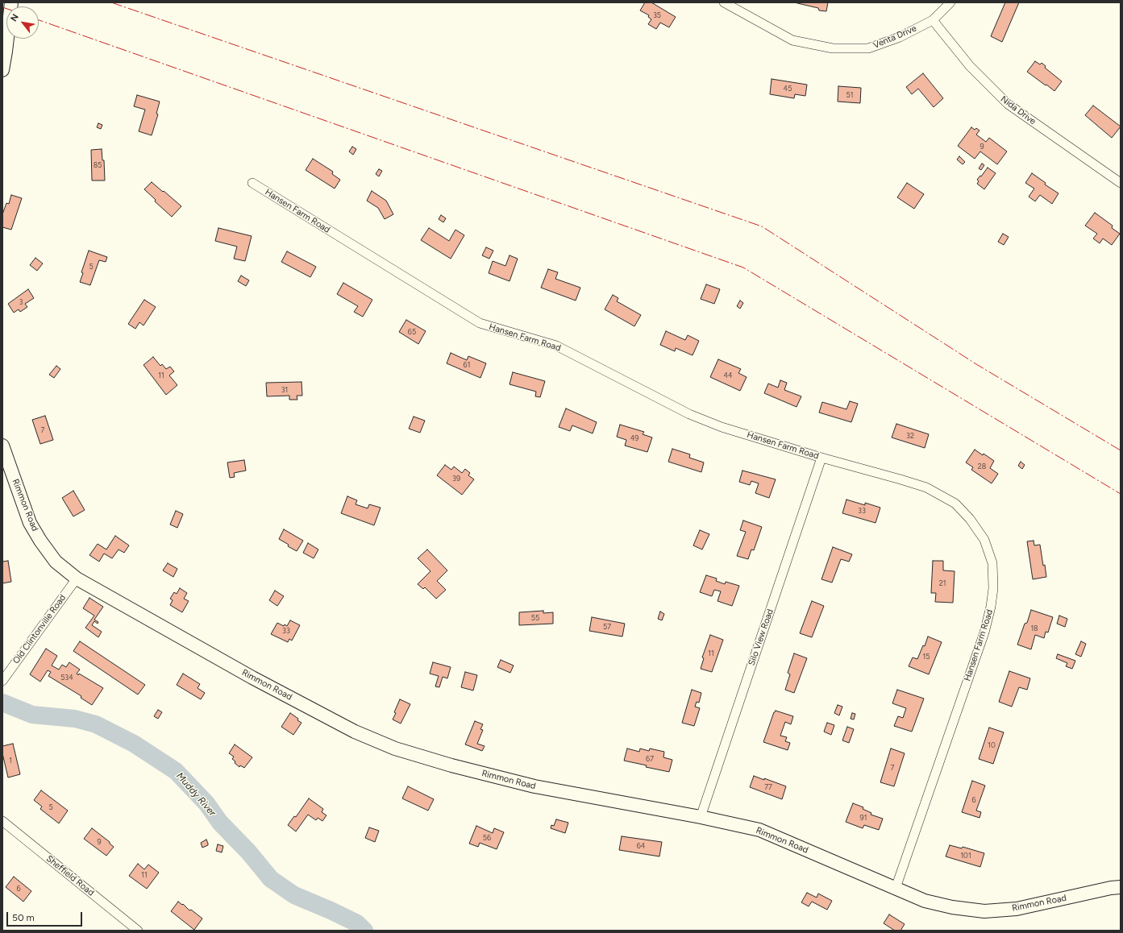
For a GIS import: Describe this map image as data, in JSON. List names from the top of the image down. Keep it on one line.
{"streets":{"street":["Venta Drive","Nida Drive","Hansen Farm Road","Rimmon Road","Old Clintonville Road","Silo View Road","Sheffield Road"]},"crossings":[["Venta Drive","Nida Drive"],["Hansen Farm Road","Rimmon Road"],["Hansen Farm Road","Silo View Road"],["Rimmon Road","Old Clintonville Road"],["Rimmon Road","Silo View Road"]],"water":["Muddy River"],"house_numbers":["35","45","51","9","85","5","3","65","61","11","44","31","7","32","49","28","39","33","21","55","57","18","33","11","15","534","10","67","1","7","77","6","5","91","56","9","64","101","11","6"],"scale_bar":"50 m","north":"top left"}
